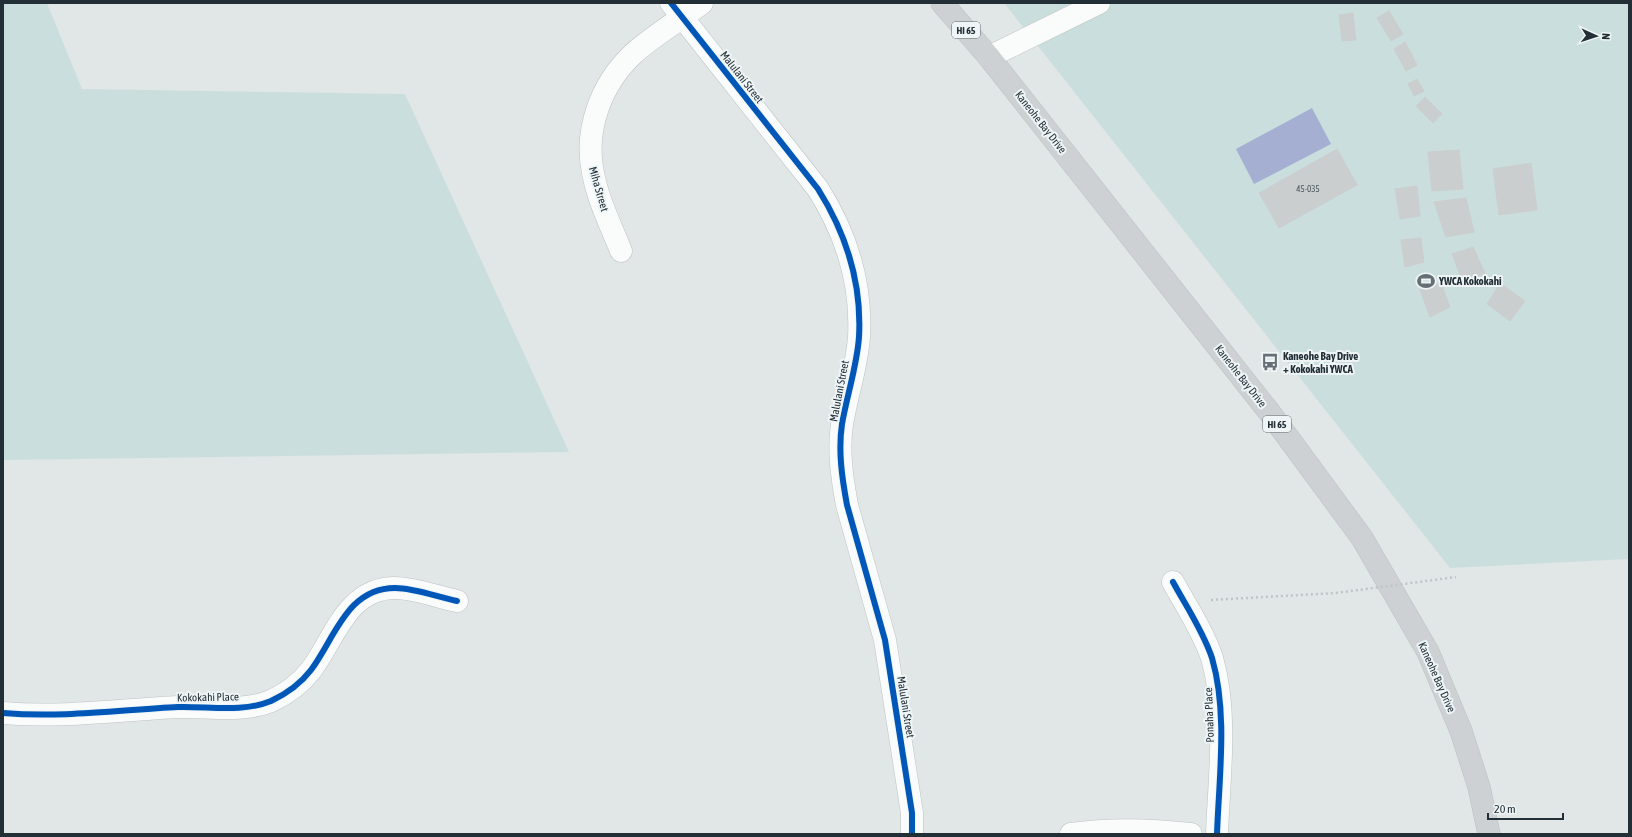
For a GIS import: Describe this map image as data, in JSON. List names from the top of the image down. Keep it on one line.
{"streets":{"main road":["HI 65","Kaneohe Bay Drive"],"street":["Malulani Street","Miha Street","Kokokahi Place","Ponaha Place"]},"crossings":[["Malulani Street","Miha Street"]],"places":{"sports":["YWCA Kokokahi"],"bus stop":["Kaneohe Bay Drive + Kokokahi YWCA"]},"house_numbers":["45-035"],"scale_bar":"20 m","north":"right"}
